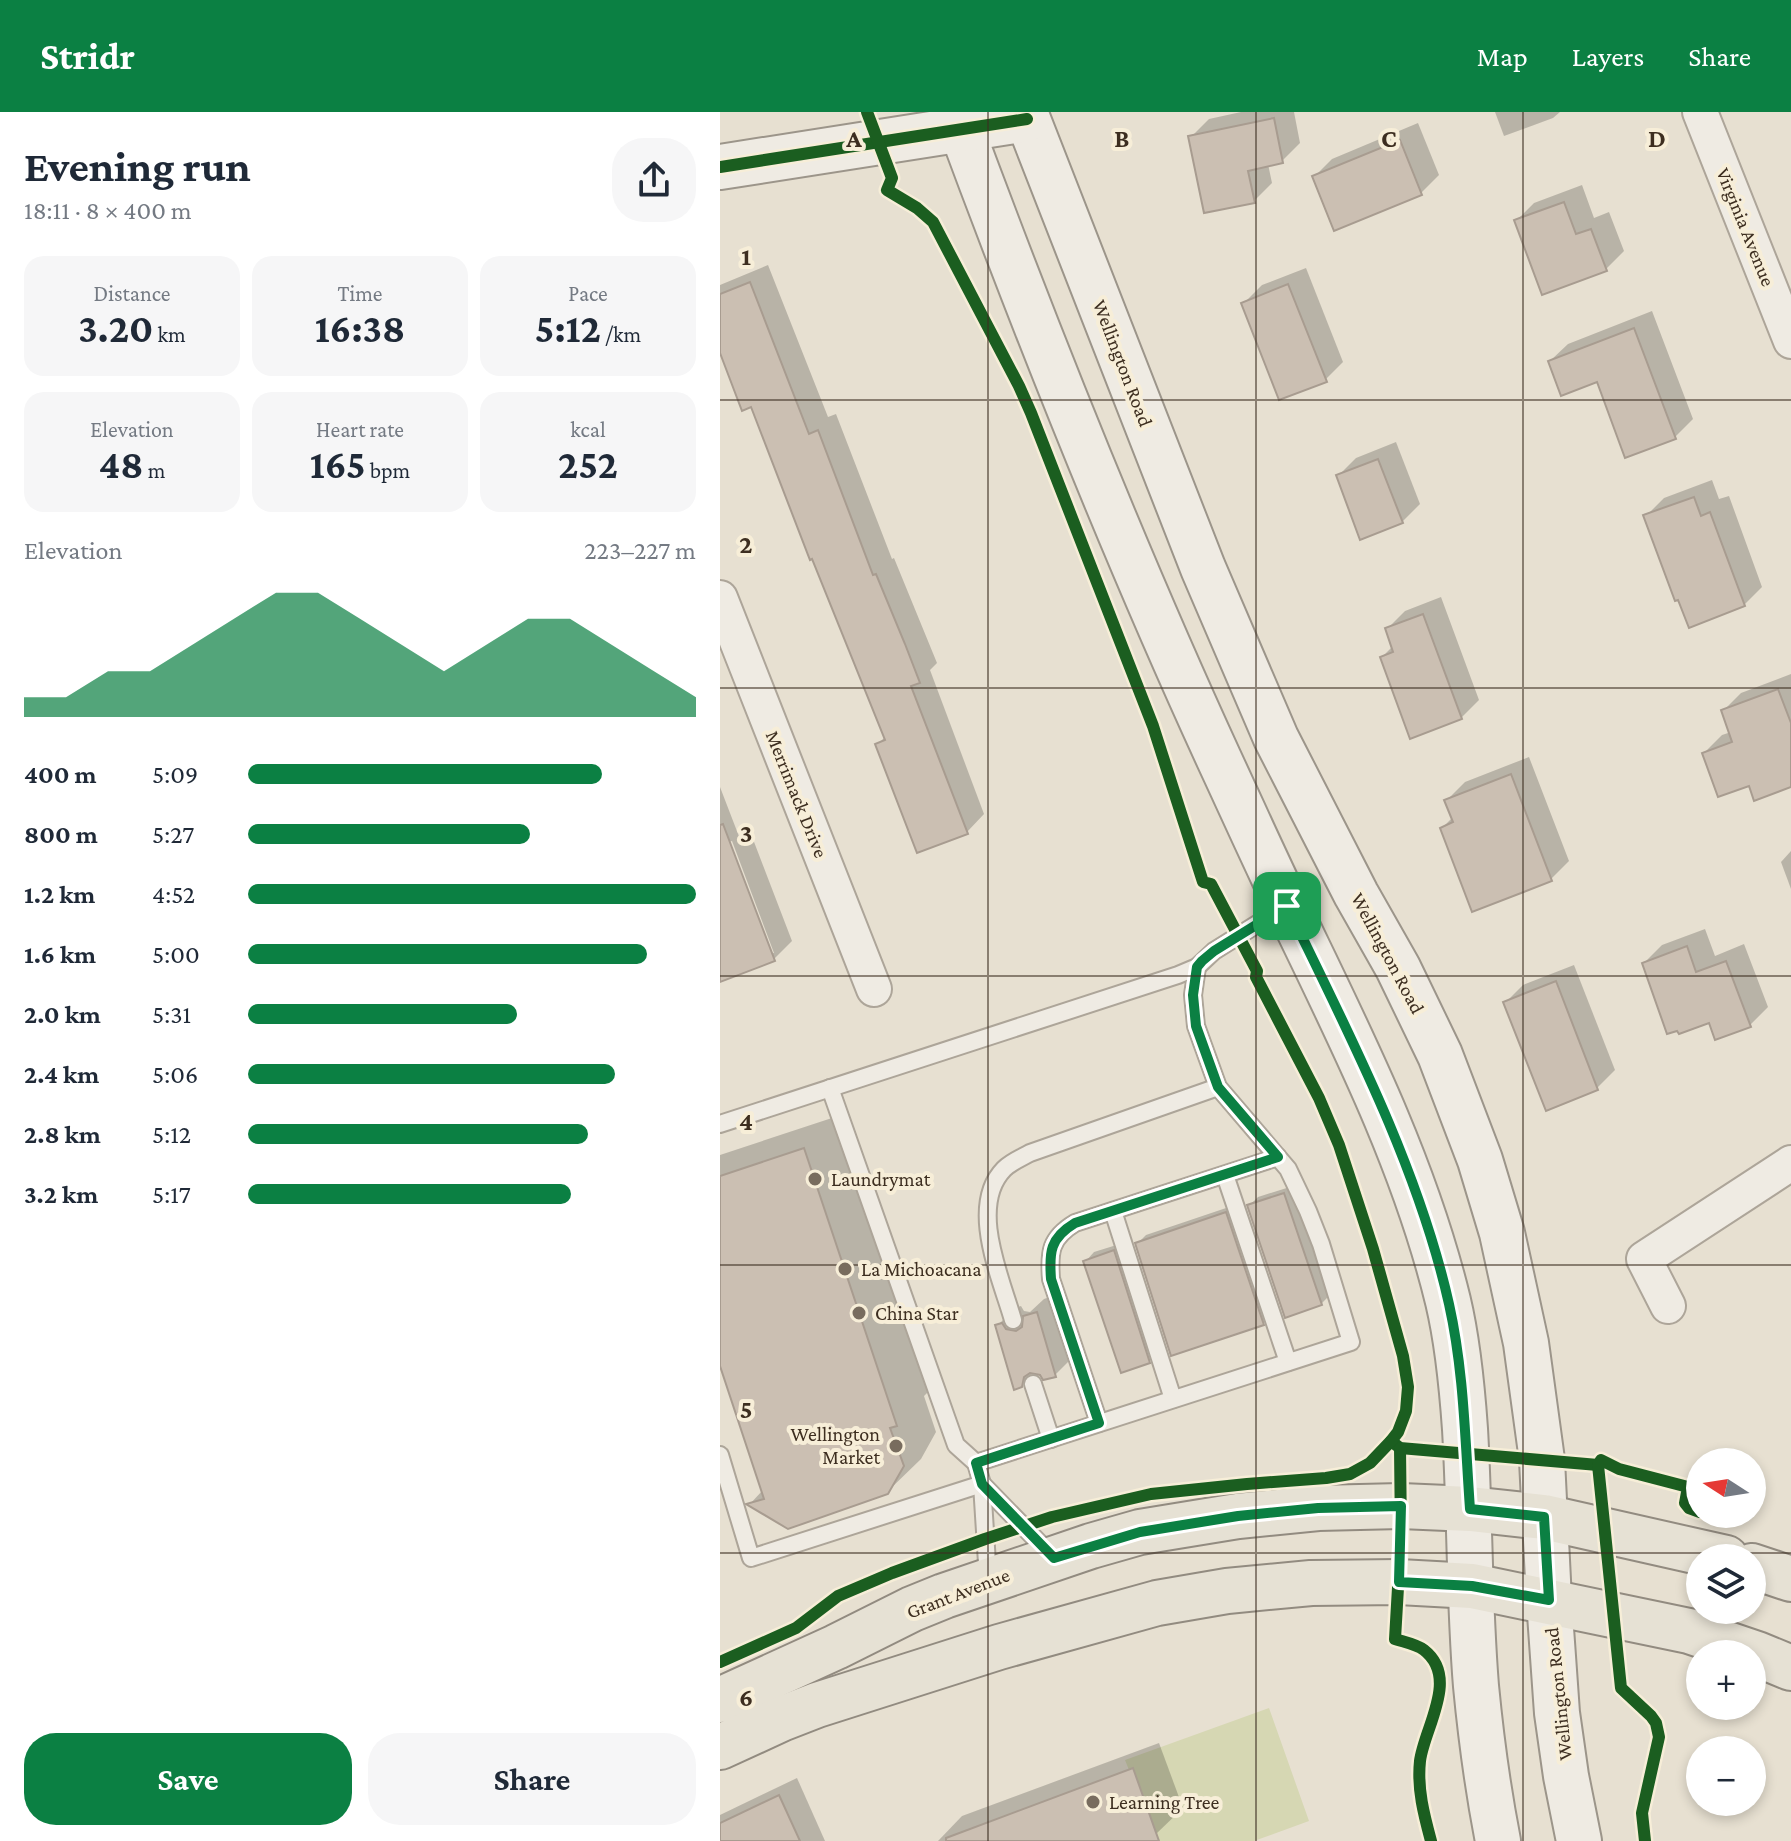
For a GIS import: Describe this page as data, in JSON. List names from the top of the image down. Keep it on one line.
{"streets":{"main road":["Wellington Road","Grant Avenue"],"street":["Virginia Avenue","Merrimack Drive"]},"crossings":[["Wellington Road","Grant Avenue"]],"places":["Laundrymat","La Michoacana","China Star","Wellington Market","Learning Tree"],"north":"left","page":{"header":"Stridr","nav":["Map","Layers","Share"],"heading":["Evening run","18:11 · 8 × 400 m"],"stats":[["Distance","3.20 km"],["Time","16:38"],["Pace","5:12 /km"],["Elevation","48 m"],["Heart rate","165 bpm"],["kcal","252"]],"chart":["Elevation","223–227 m"],"list":[{"name":"400 m","note":"5:09"},{"name":"800 m","note":"5:27"},{"name":"1.2 km","note":"4:52"},{"name":"1.6 km","note":"5:00"},{"name":"2.0 km","note":"5:31"},{"name":"2.4 km","note":"5:06"},{"name":"2.8 km","note":"5:12"},{"name":"3.2 km","note":"5:17"}],"map_buttons":["+","−"],"buttons":["Save","Share"]},"grid":{"columns":["A","B","C","D"],"rows":["1","2","3","4","5","6"]}}
